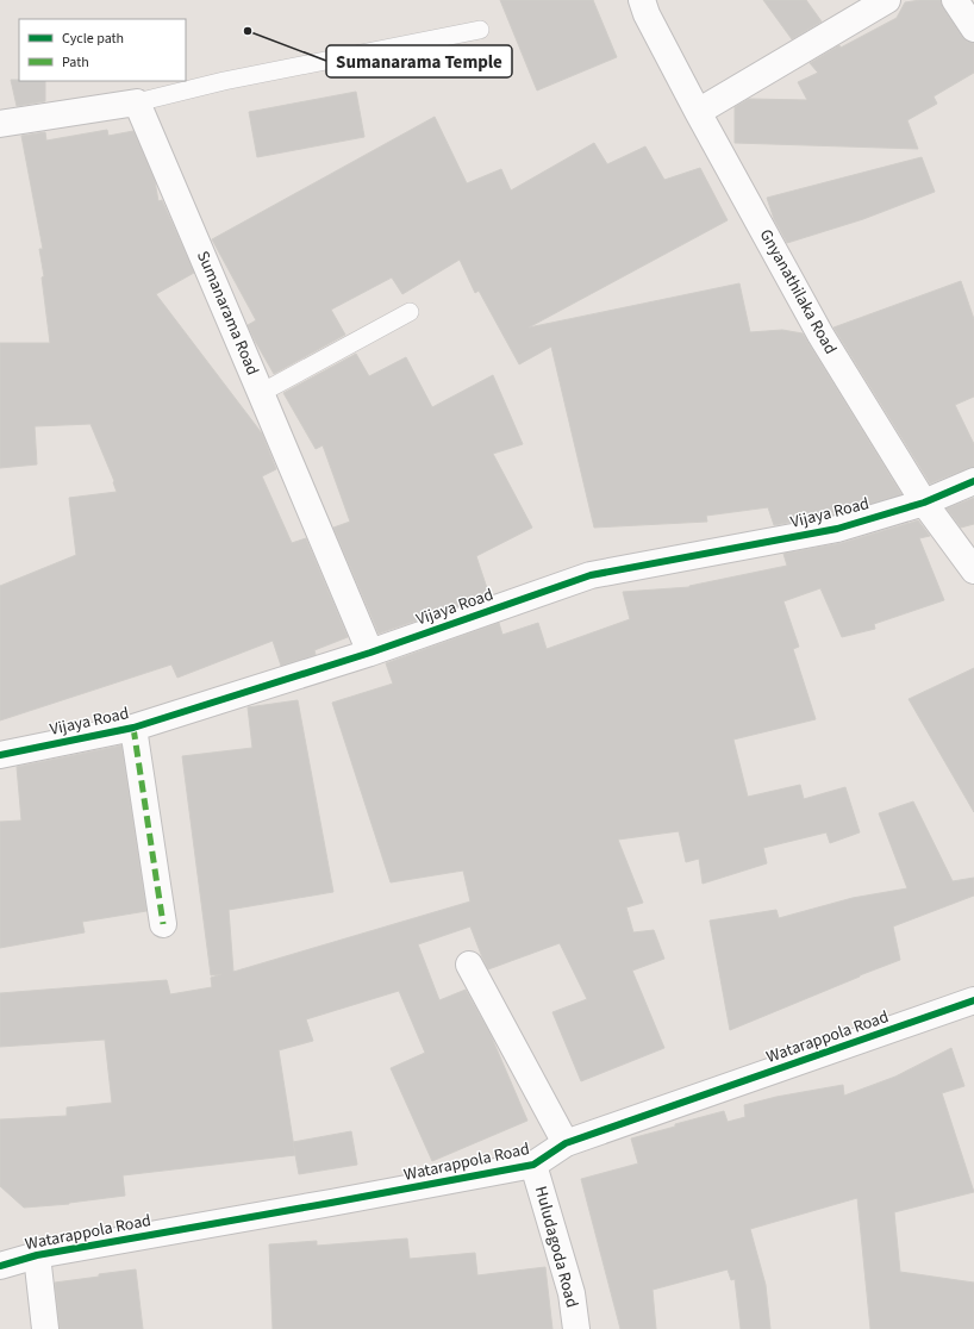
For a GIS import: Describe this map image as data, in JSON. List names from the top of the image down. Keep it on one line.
{"streets":{"street":["Gnyanathilaka Road","Sumanarama Road","Vijaya Road","Watarappola Road","Huludagoda Road"]},"crossings":[["Gnyanathilaka Road","Vijaya Road"],["Sumanarama Road","Vijaya Road"],["Watarappola Road","Huludagoda Road"]],"places":["Sumanarama Temple"],"legend":["Cycle path","Path"]}
